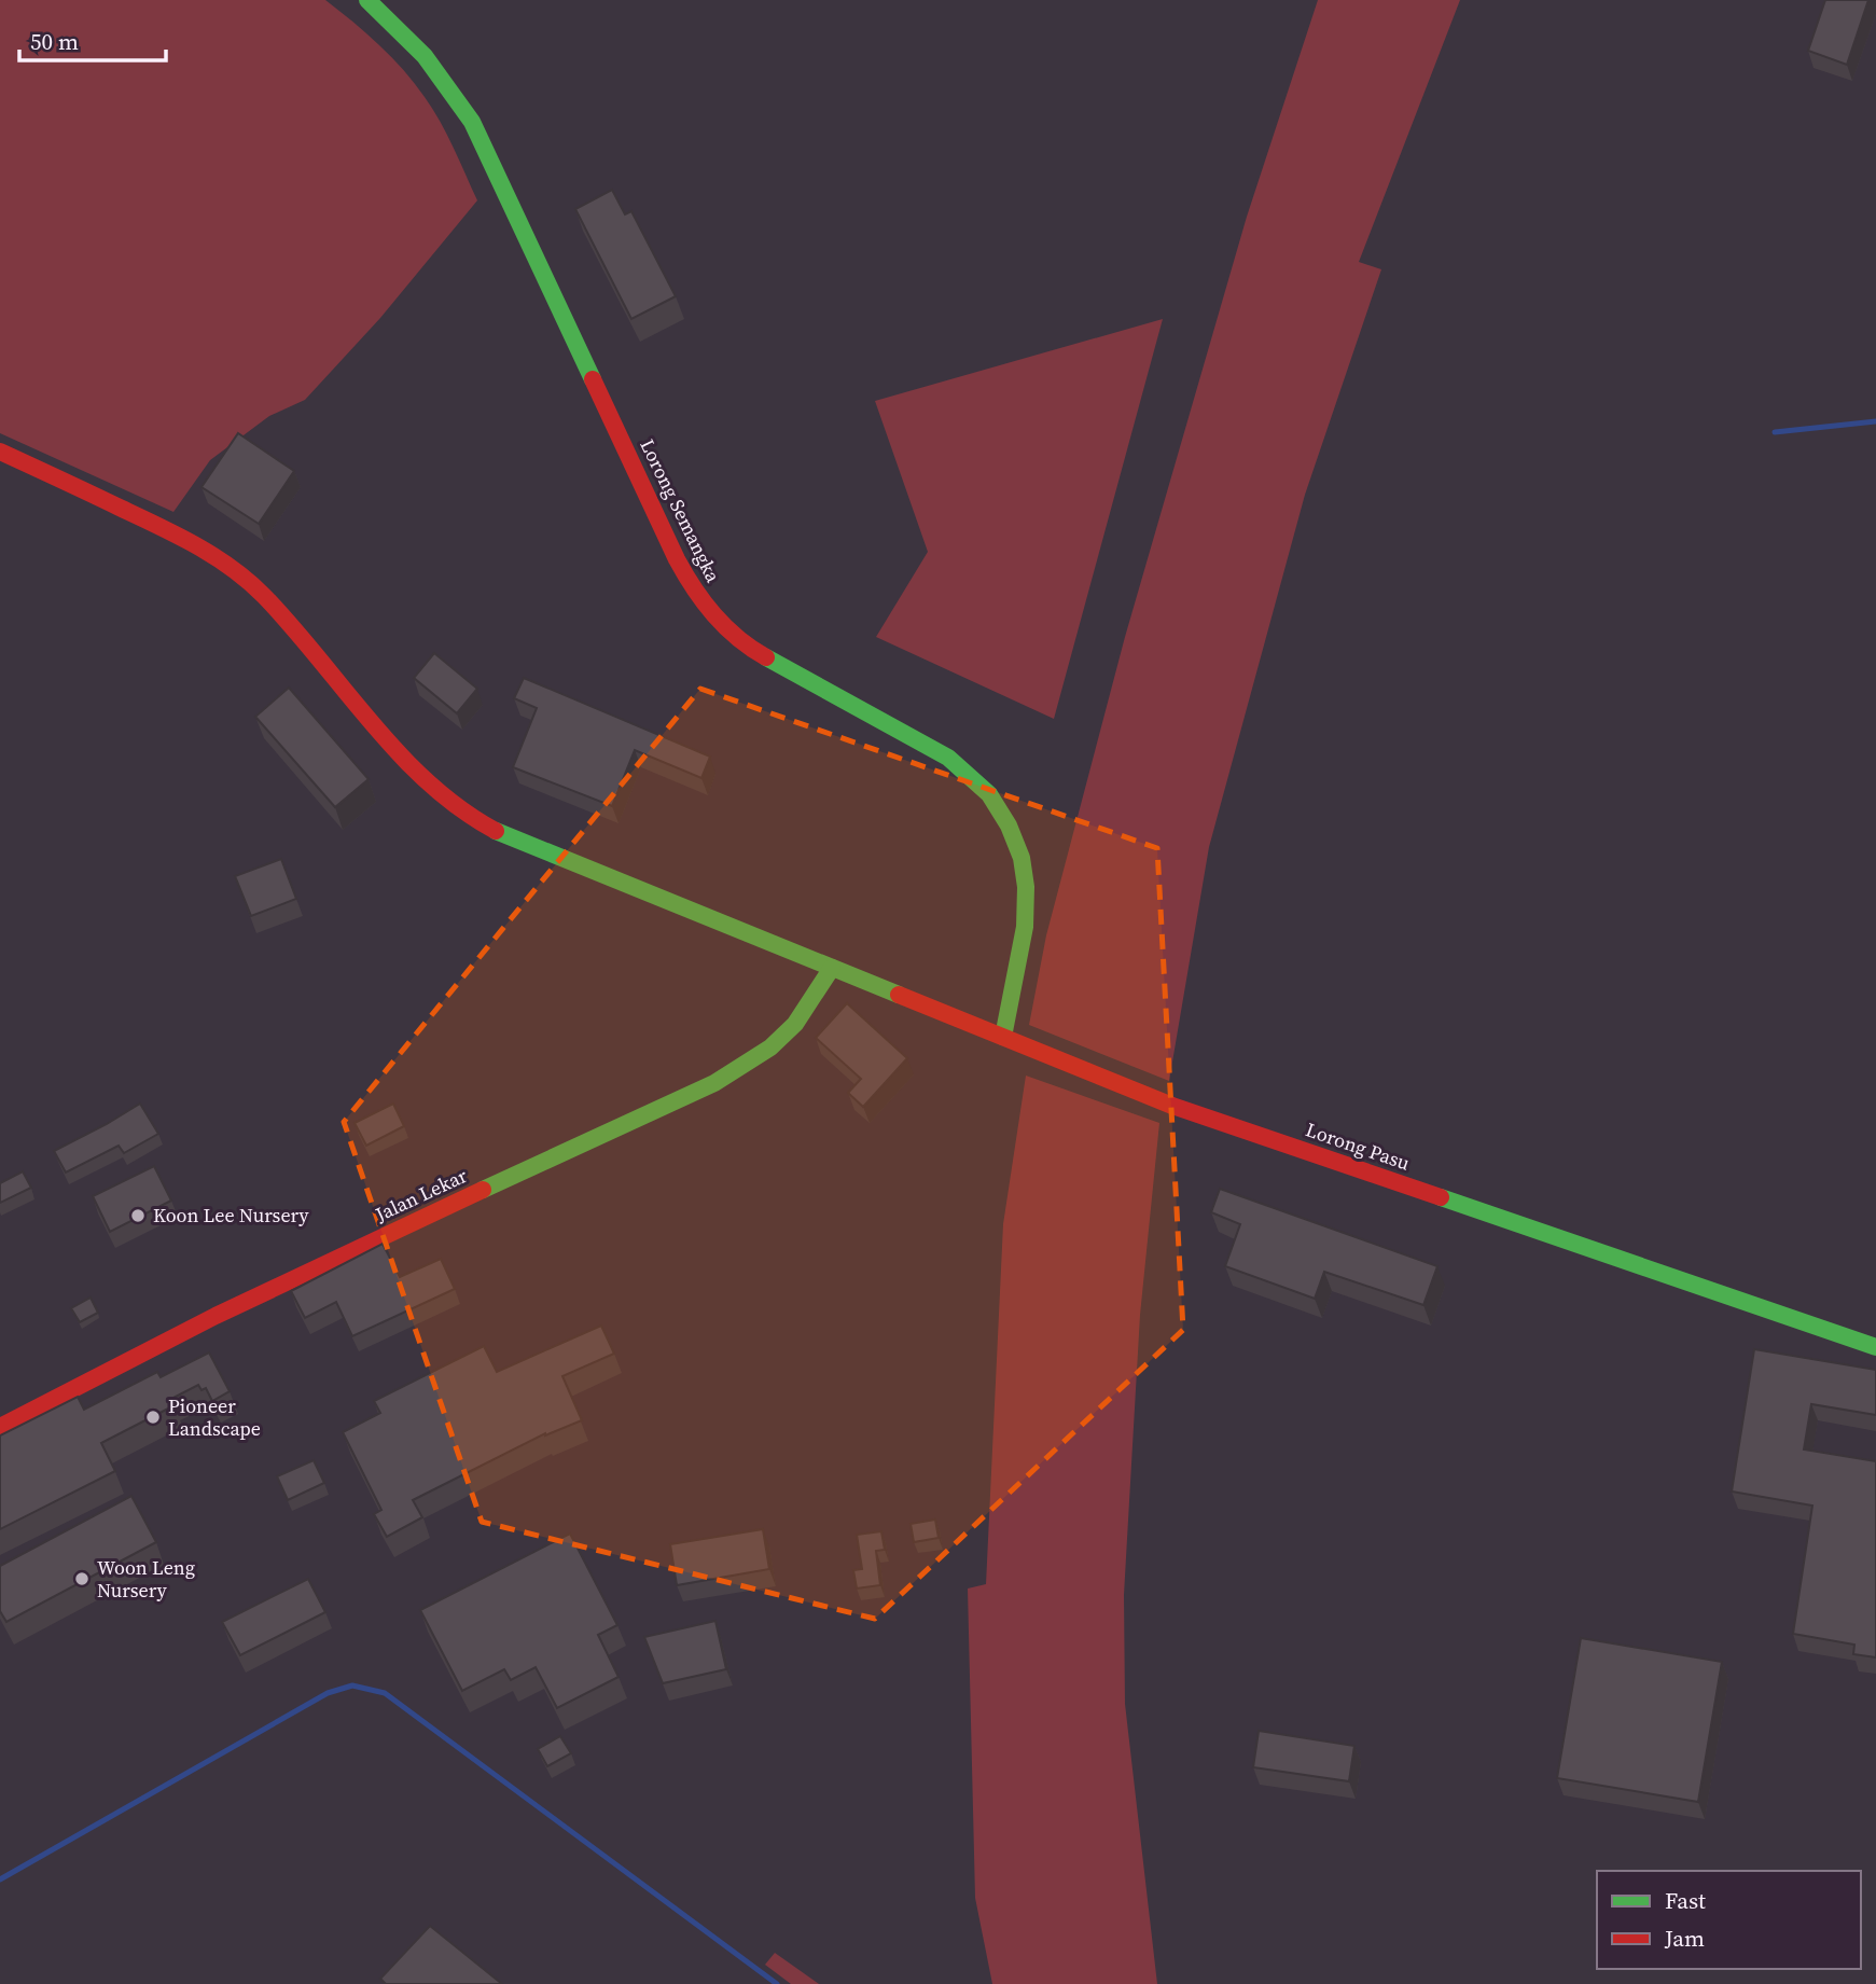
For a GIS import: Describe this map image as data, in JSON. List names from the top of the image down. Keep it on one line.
{"streets":{"street":["Lorong Semangka","Lorong Pasu","Jalan Lekar"]},"crossings":[["Lorong Semangka","Lorong Pasu"],["Lorong Pasu","Jalan Lekar"]],"places":["Koon Lee Nursery","Pioneer Landscape","Woon Leng Nursery"],"legend":["Fast","Jam"],"scale_bar":"50 m"}
